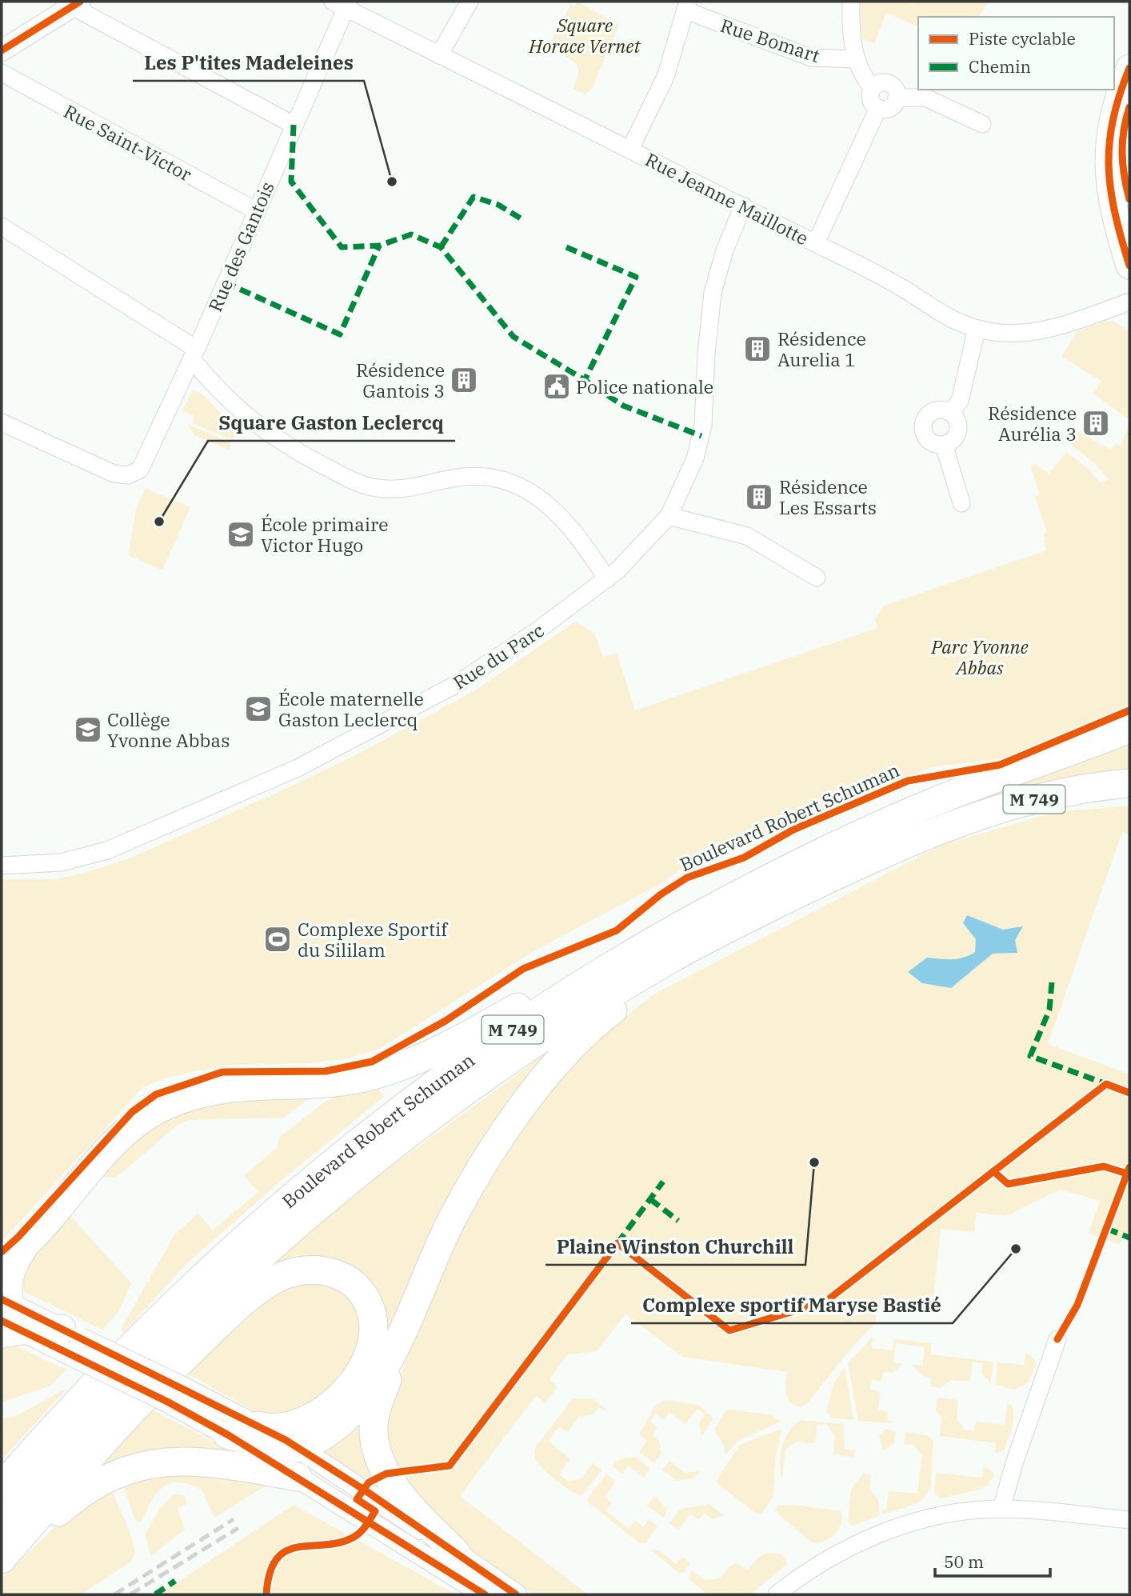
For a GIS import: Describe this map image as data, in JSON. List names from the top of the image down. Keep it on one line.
{"streets":{"highway":["M 749","Boulevard Robert Schuman"],"street":["Rue Bomart","Rue Saint-Victor","Rue Jeanne Maillotte","Rue des Gantois","Rue du Parc"]},"crossings":[["Rue Saint-Victor","Rue des Gantois"],["Rue Jeanne Maillotte","Rue des Gantois"],["Rue Jeanne Maillotte","Rue du Parc"]],"parks":["Square Horace Vernet","Parc Yvonne Abbas"],"places":{"other":["Les P'tites Madeleines","Square Gaston Leclercq","Plaine Winston Churchill","Complexe sportif Maryse Bastié"],"building":["Résidence Aurelia 1","Résidence Gantois 3","Résidence Aurélia 3","Résidence Les Essarts"],"public building":["Police nationale"],"school or university":["École primaire Victor Hugo","École maternelle Gaston Leclercq","Collège Yvonne Abbas"],"sports":["Complexe Sportif du Sililam"]},"legend":["Piste cyclable","Chemin"],"scale_bar":"50 m"}
